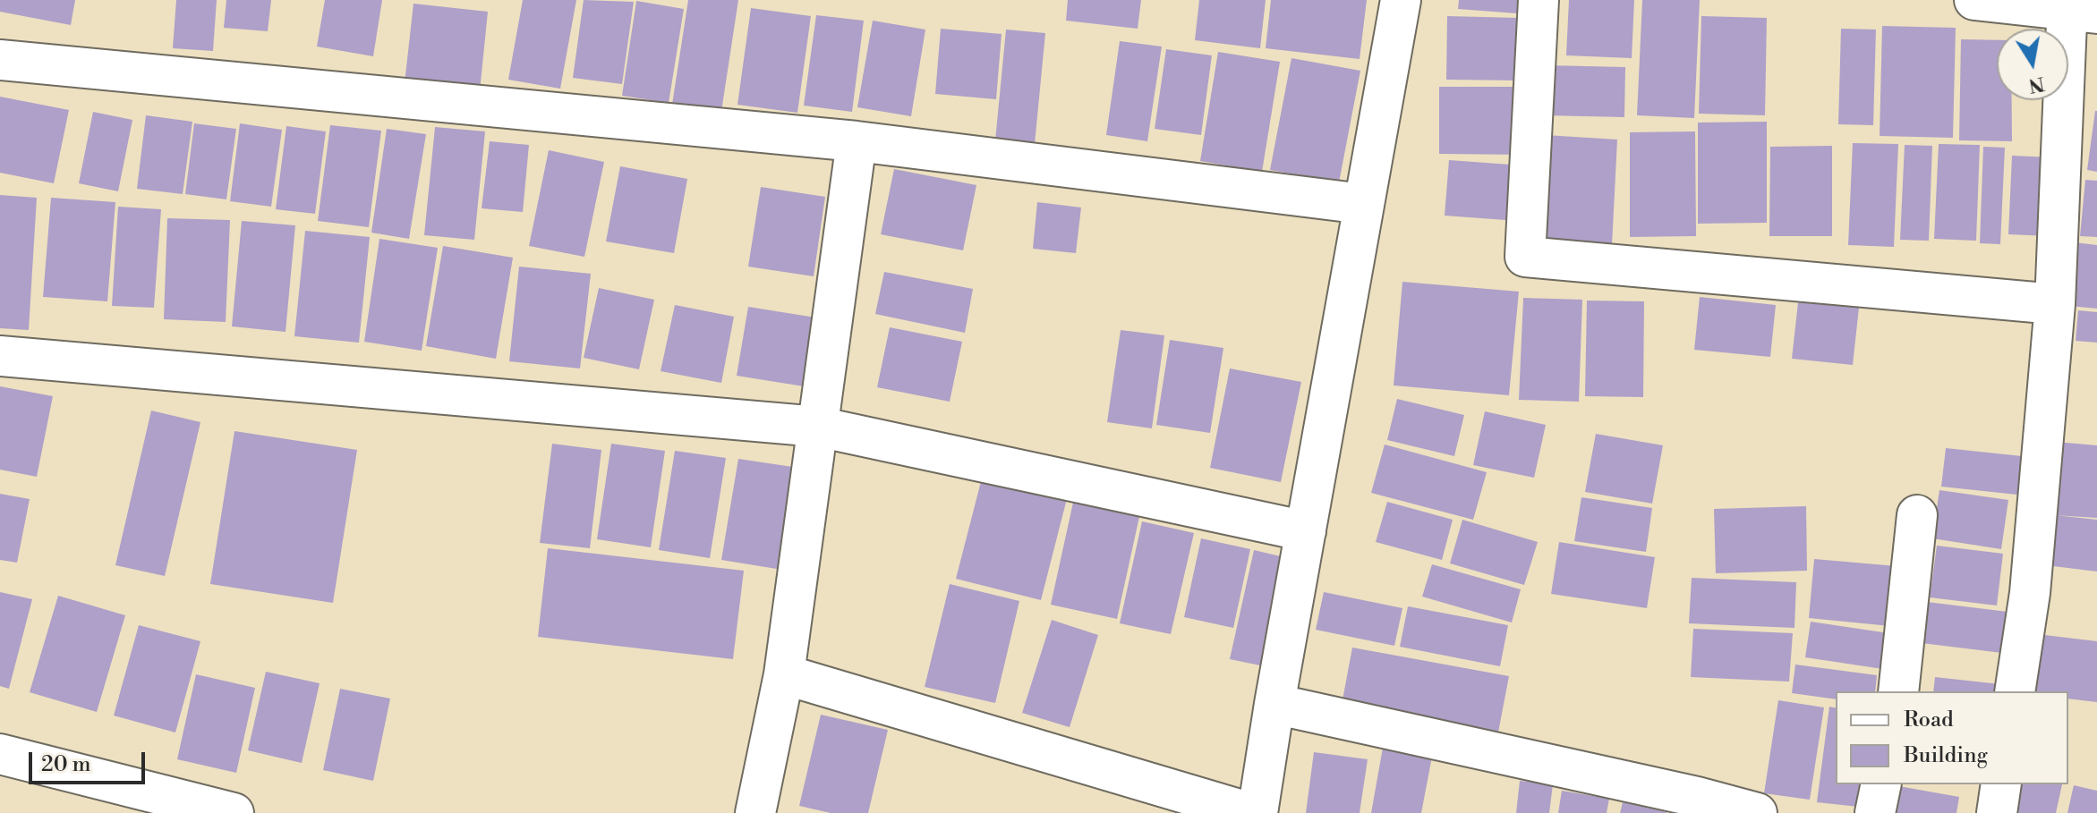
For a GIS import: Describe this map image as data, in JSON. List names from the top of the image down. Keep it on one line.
{"legend":["Road","Building"],"scale_bar":"20 m","north":"bottom"}
